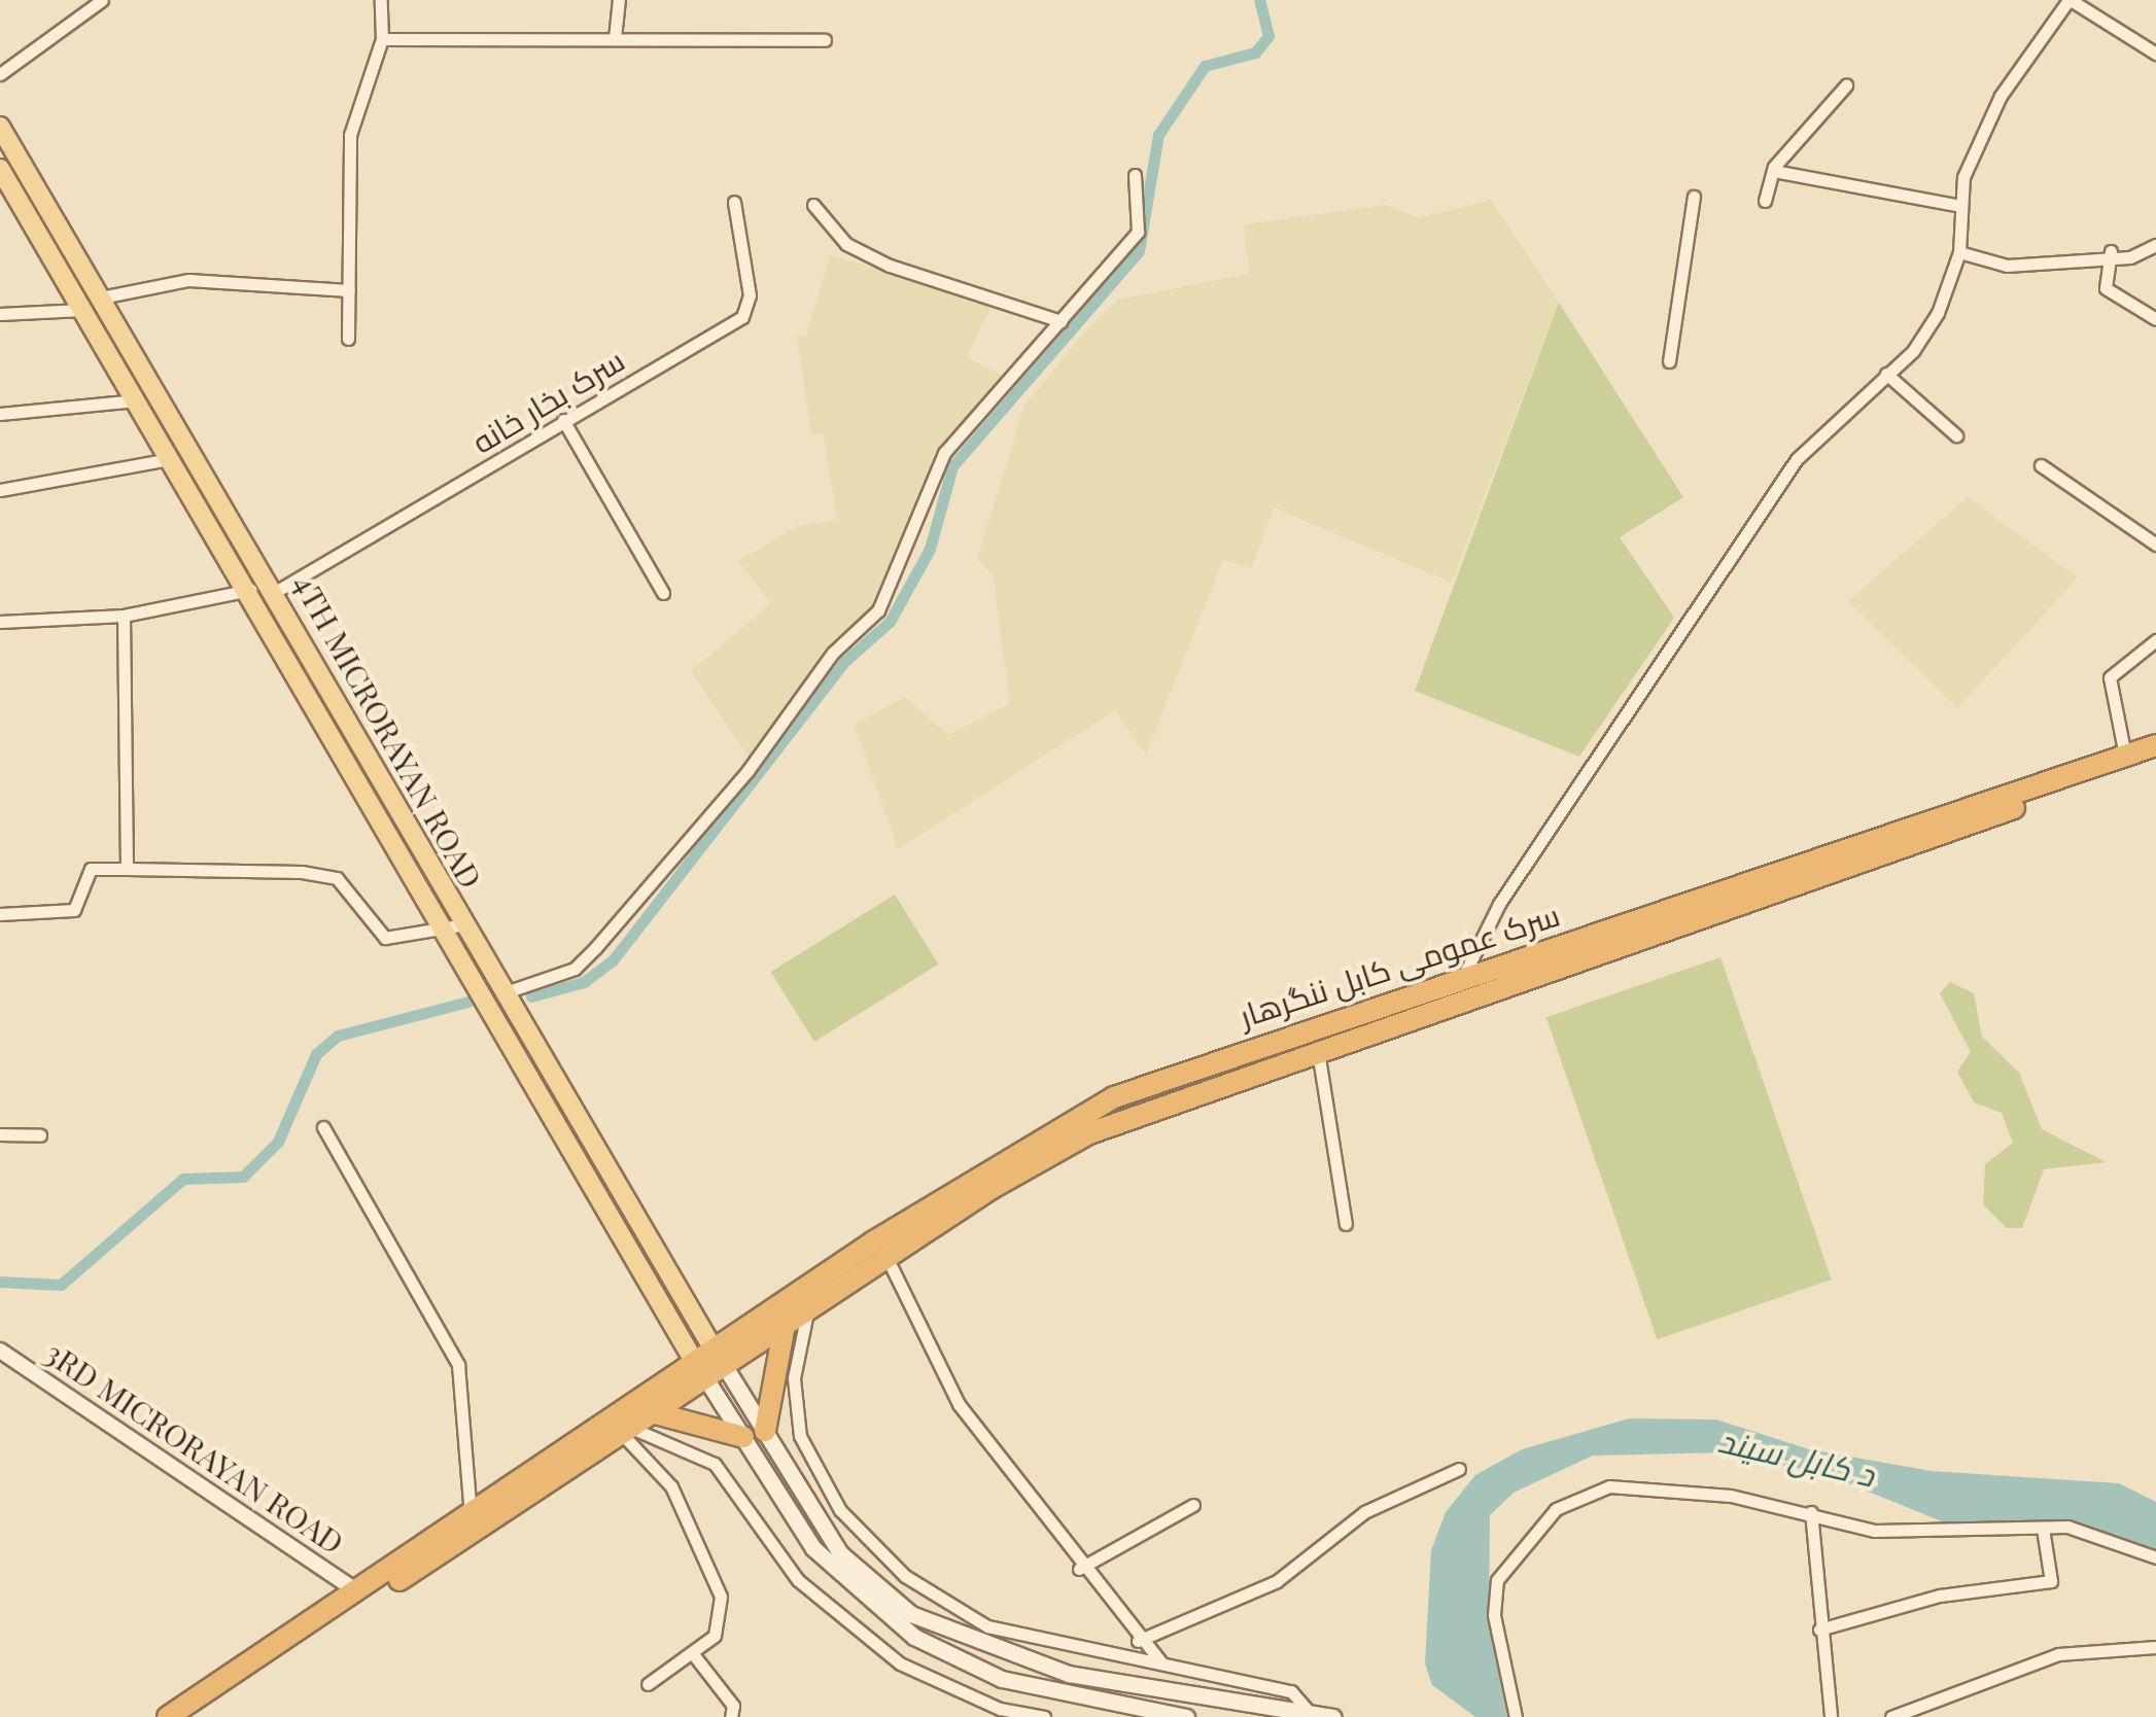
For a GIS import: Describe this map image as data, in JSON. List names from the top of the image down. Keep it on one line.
{"streets":{"highway":["سرک عمومی کابل ننگرهار"],"main road":["4TH MICRORAYAN ROAD"],"street":["سرک بخار خانه","3RD MICRORAYAN ROAD"]},"crossings":[["سرک بخار خانه","4TH MICRORAYAN ROAD"],["4TH MICRORAYAN ROAD","سرک عمومی کابل ننگرهار"]],"water":["د کابل سيند"]}
